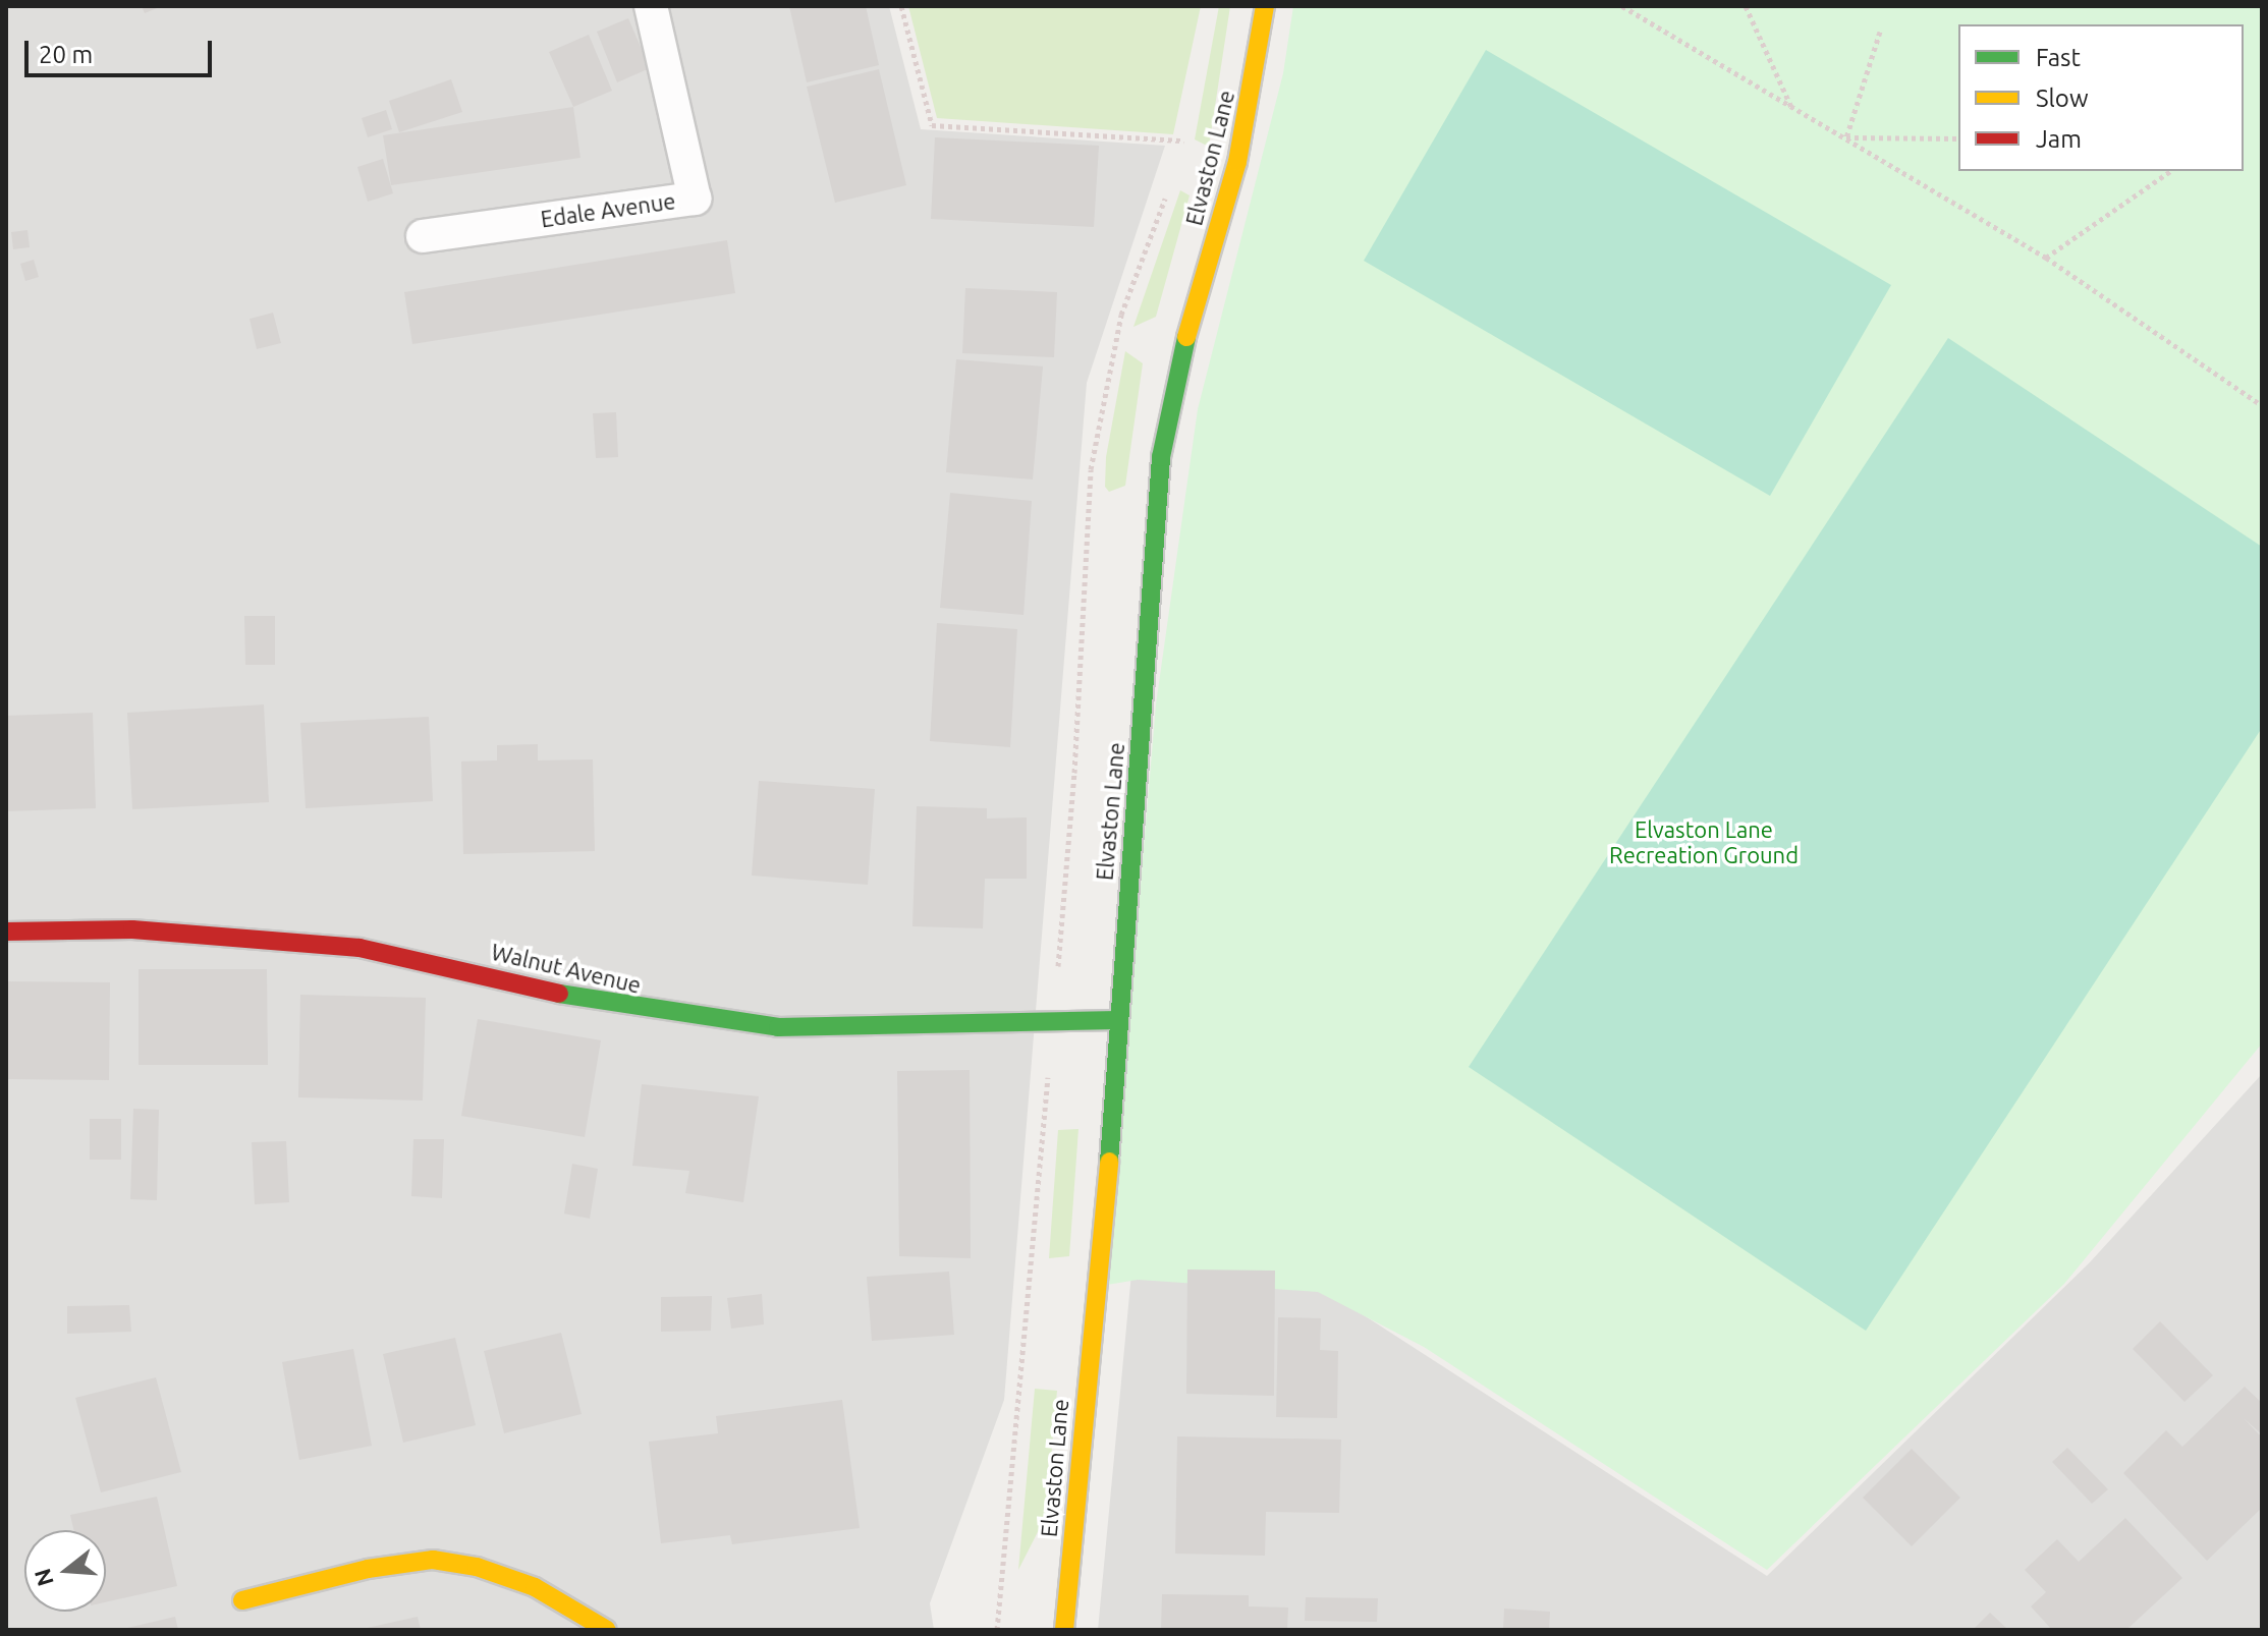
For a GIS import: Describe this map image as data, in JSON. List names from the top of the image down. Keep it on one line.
{"streets":{"street":["Elvaston Lane","Walnut Avenue"],"lane":["Edale Avenue"]},"crossings":[["Elvaston Lane","Walnut Avenue"]],"parks":["Elvaston Lane Recreation Ground"],"legend":["Fast","Slow","Jam"],"scale_bar":"20 m","north":"left"}
